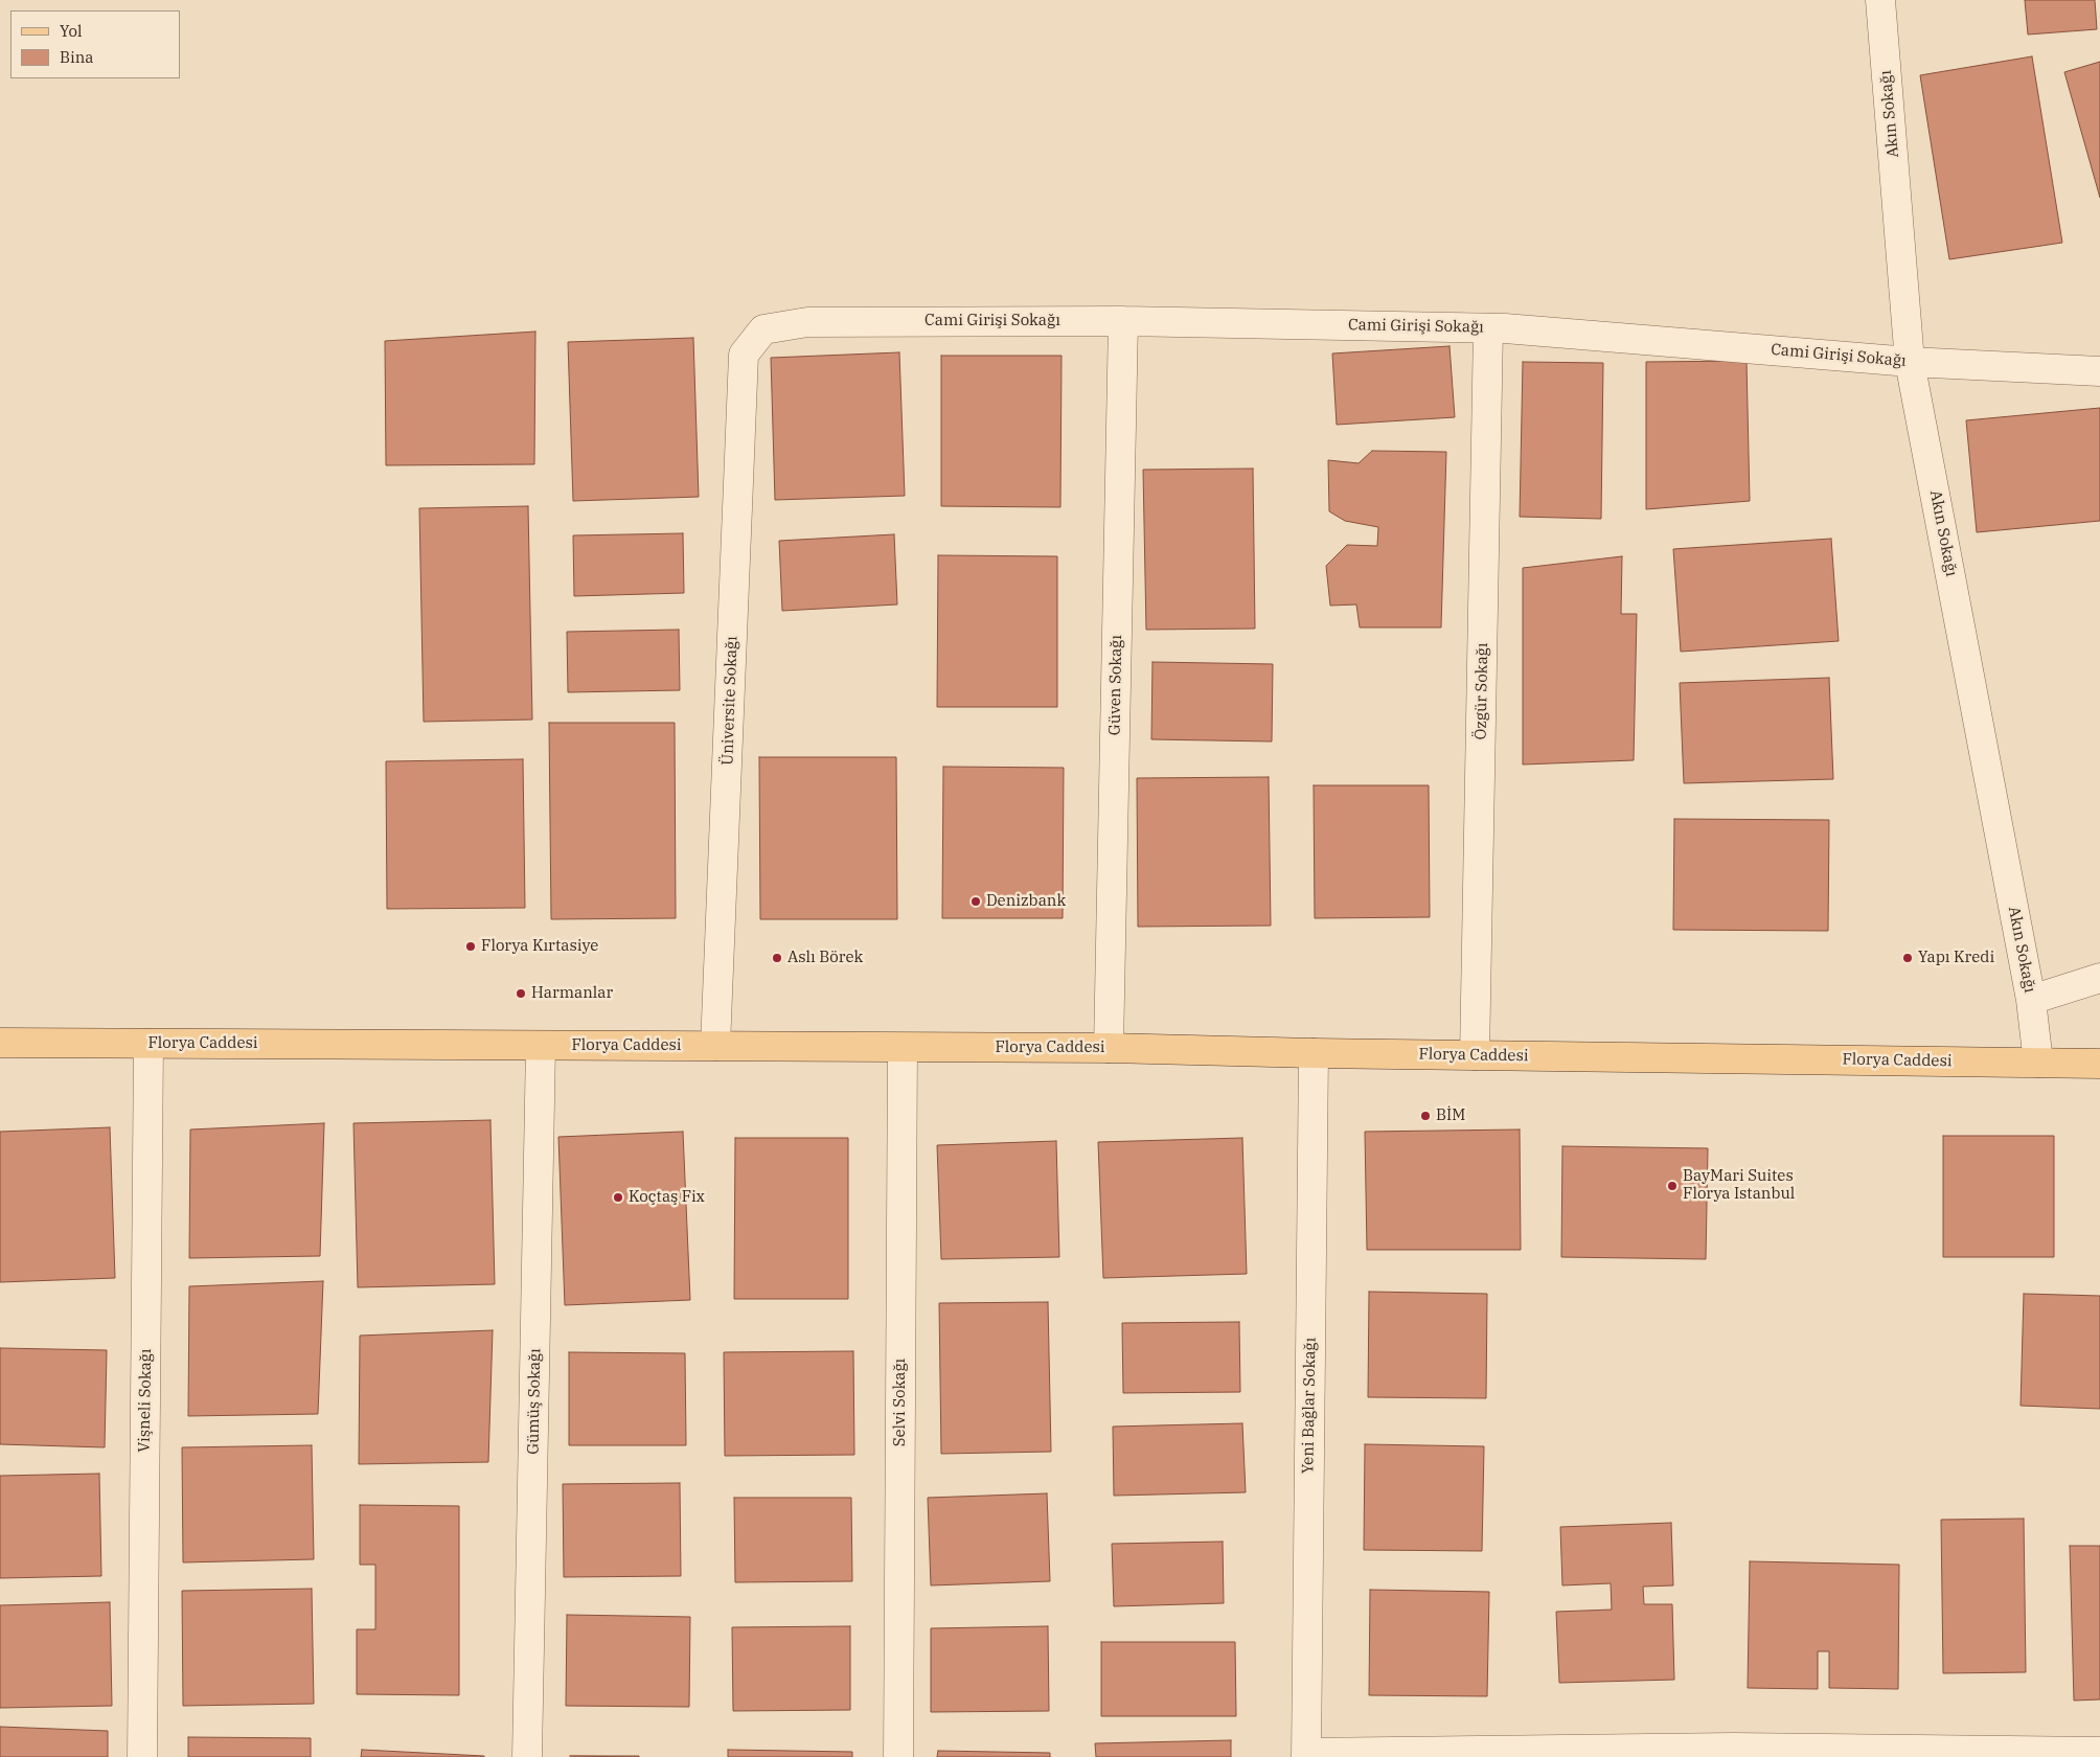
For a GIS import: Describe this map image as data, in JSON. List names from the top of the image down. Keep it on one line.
{"streets":{"main road":["Florya Caddesi"],"street":["Akın Sokağı","Cami Girişi Sokağı","Güven Sokağı","Özgür Sokağı","Üniversite Sokağı","Vişneli Sokağı","Gümüş Sokağı","Selvi Sokağı","Yeni Bağlar Sokağı"]},"crossings":[["Akın Sokağı","Cami Girişi Sokağı"],["Akın Sokağı","Florya Caddesi"],["Cami Girişi Sokağı","Güven Sokağı"],["Cami Girişi Sokağı","Özgür Sokağı"],["Cami Girişi Sokağı","Üniversite Sokağı"],["Güven Sokağı","Florya Caddesi"],["Özgür Sokağı","Florya Caddesi"],["Üniversite Sokağı","Florya Caddesi"],["Florya Caddesi","Vişneli Sokağı"],["Florya Caddesi","Gümüş Sokağı"],["Florya Caddesi","Selvi Sokağı"],["Florya Caddesi","Yeni Bağlar Sokağı"]],"places":["Denizbank","Florya Kırtasiye","Aslı Börek","Yapı Kredi","Harmanlar","BİM","BayMari Suites Florya Istanbul","Koçtaş Fix"],"legend":["Yol","Bina"]}
